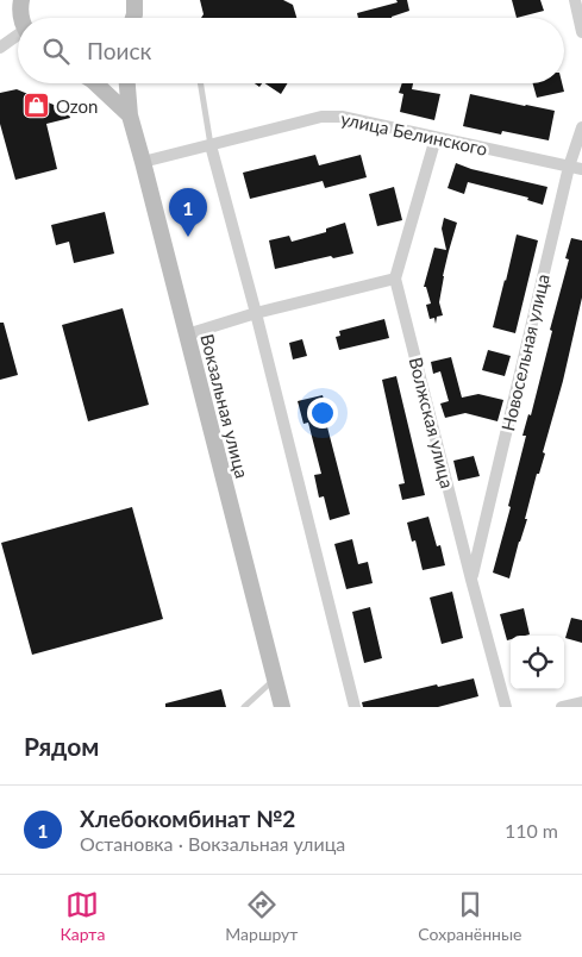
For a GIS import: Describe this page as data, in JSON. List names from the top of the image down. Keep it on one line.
{"streets":{"main road":["Вокзальная улица"],"street":["улица Белинского","Новосельная улица","Волжская улица"]},"crossings":[["улица Белинского","Новосельная улица"],["улица Белинского","Вокзальная улица"],["Новосельная улица","Волжская улица"]],"places":{"shop":["Ozon"]},"page":{"search":"Поиск","pins":"1","heading":"Рядом","list":[{"mark":"1","name":"Хлебокомбинат №2","note":"Остановка · Вокзальная улица","value":"110 m"}],"nav":["Карта","Маршрут","Сохранённые"]}}
